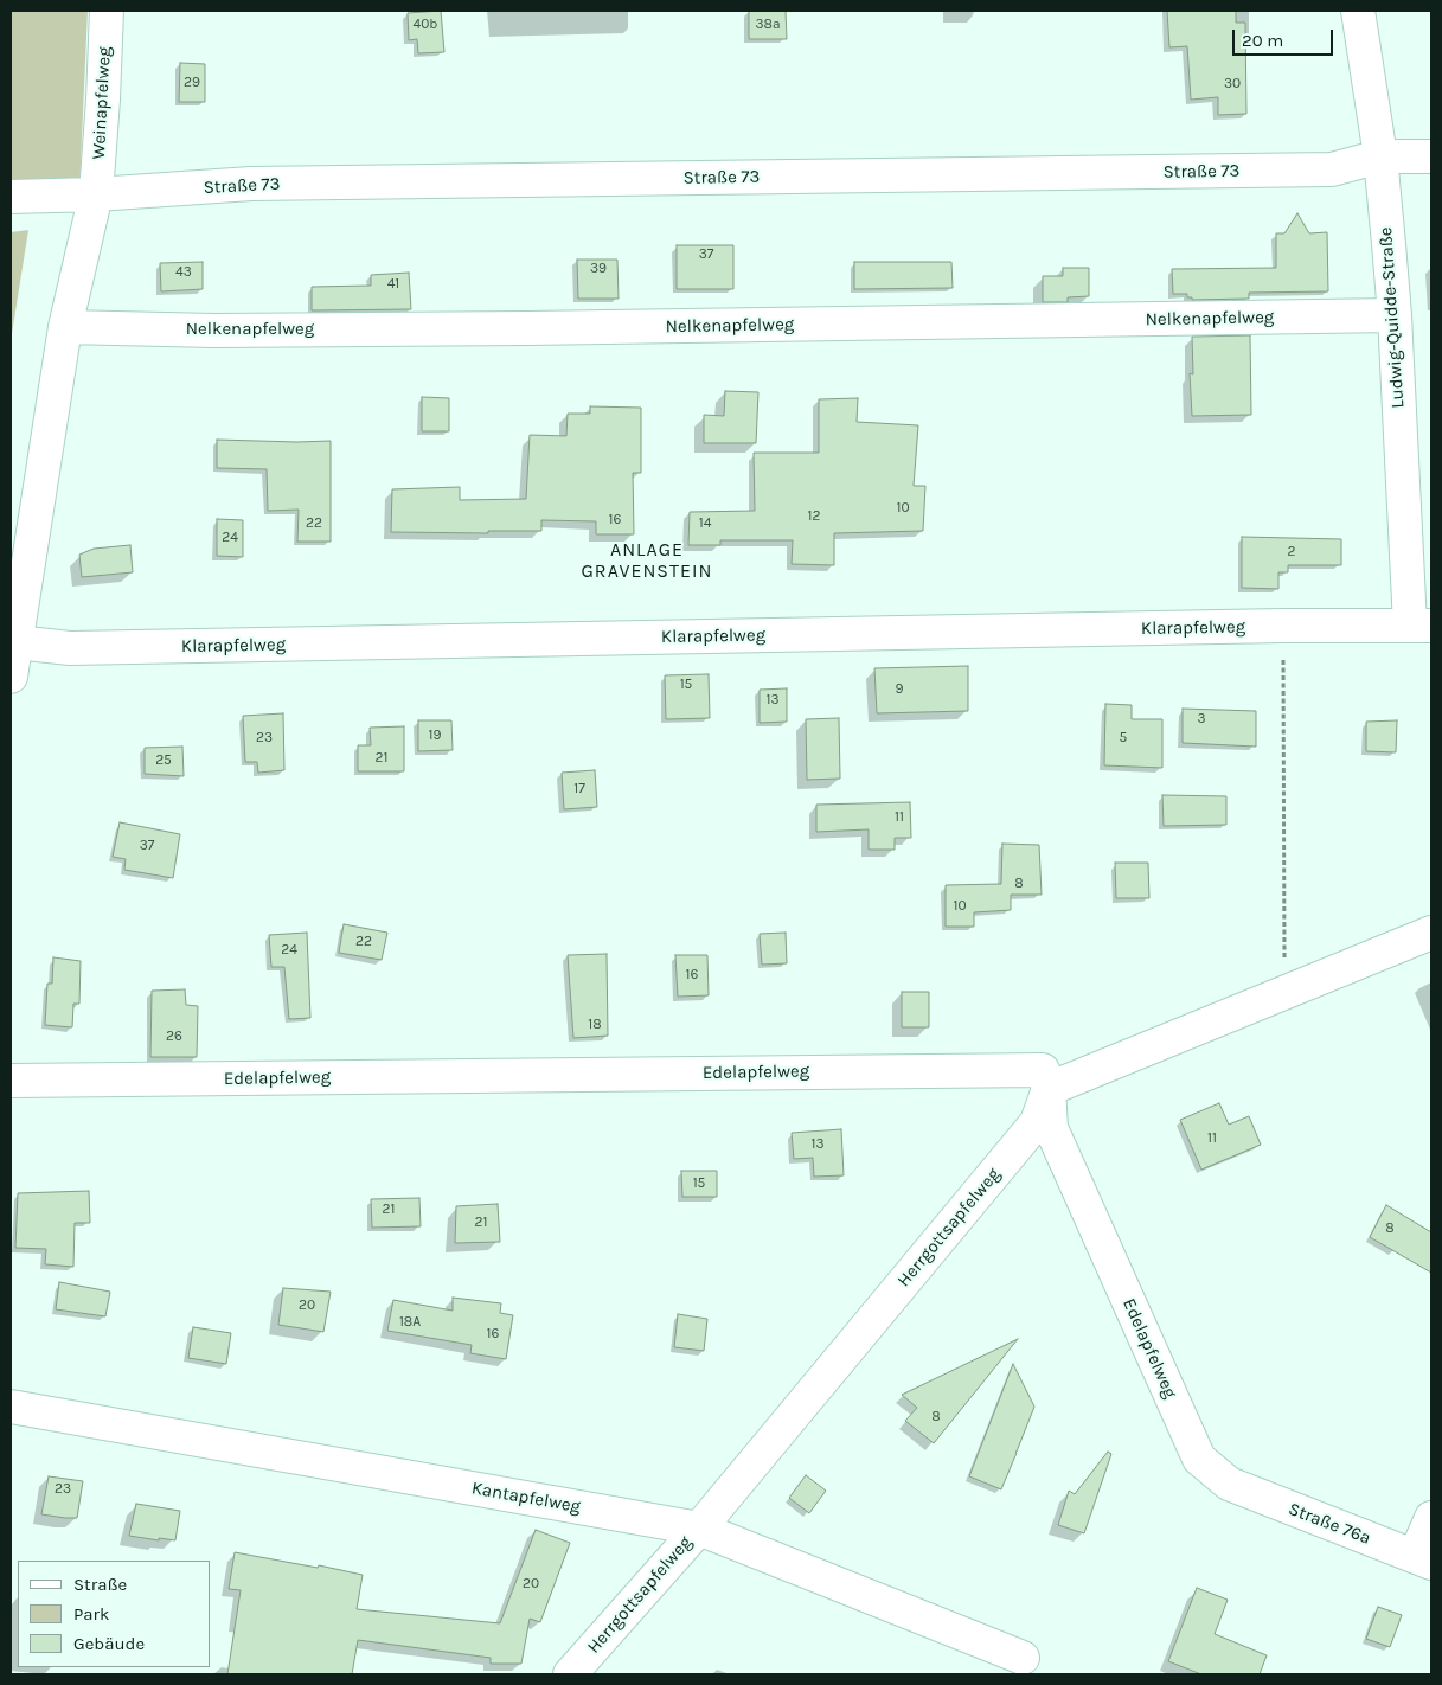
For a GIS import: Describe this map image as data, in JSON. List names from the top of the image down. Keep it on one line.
{"streets":{"street":["Weinapfelweg","Straße 73","Ludwig-Quidde-Straße","Nelkenapfelweg","Klarapfelweg","Edelapfelweg","Herrgottsapfelweg","Kantapfelweg","Straße 76a"]},"crossings":[["Weinapfelweg","Straße 73"],["Weinapfelweg","Nelkenapfelweg"],["Weinapfelweg","Klarapfelweg"],["Straße 73","Ludwig-Quidde-Straße"],["Ludwig-Quidde-Straße","Nelkenapfelweg"],["Ludwig-Quidde-Straße","Klarapfelweg"],["Edelapfelweg","Herrgottsapfelweg"],["Edelapfelweg","Straße 76a"],["Herrgottsapfelweg","Kantapfelweg"]],"districts":["ANLAGE GRAVENSTEIN"],"house_numbers":["40b","38a","29","30","37","39","43","41","10","12","16","22","14","24","2","15","9","13","3","19","23","5","21","25","17","11","37","8","10","22","24","16","18","26","11","13","15","21","21","8","20","18A","16","8","23","20"],"legend":["Straße","Park","Gebäude"],"scale_bar":"20 m"}
